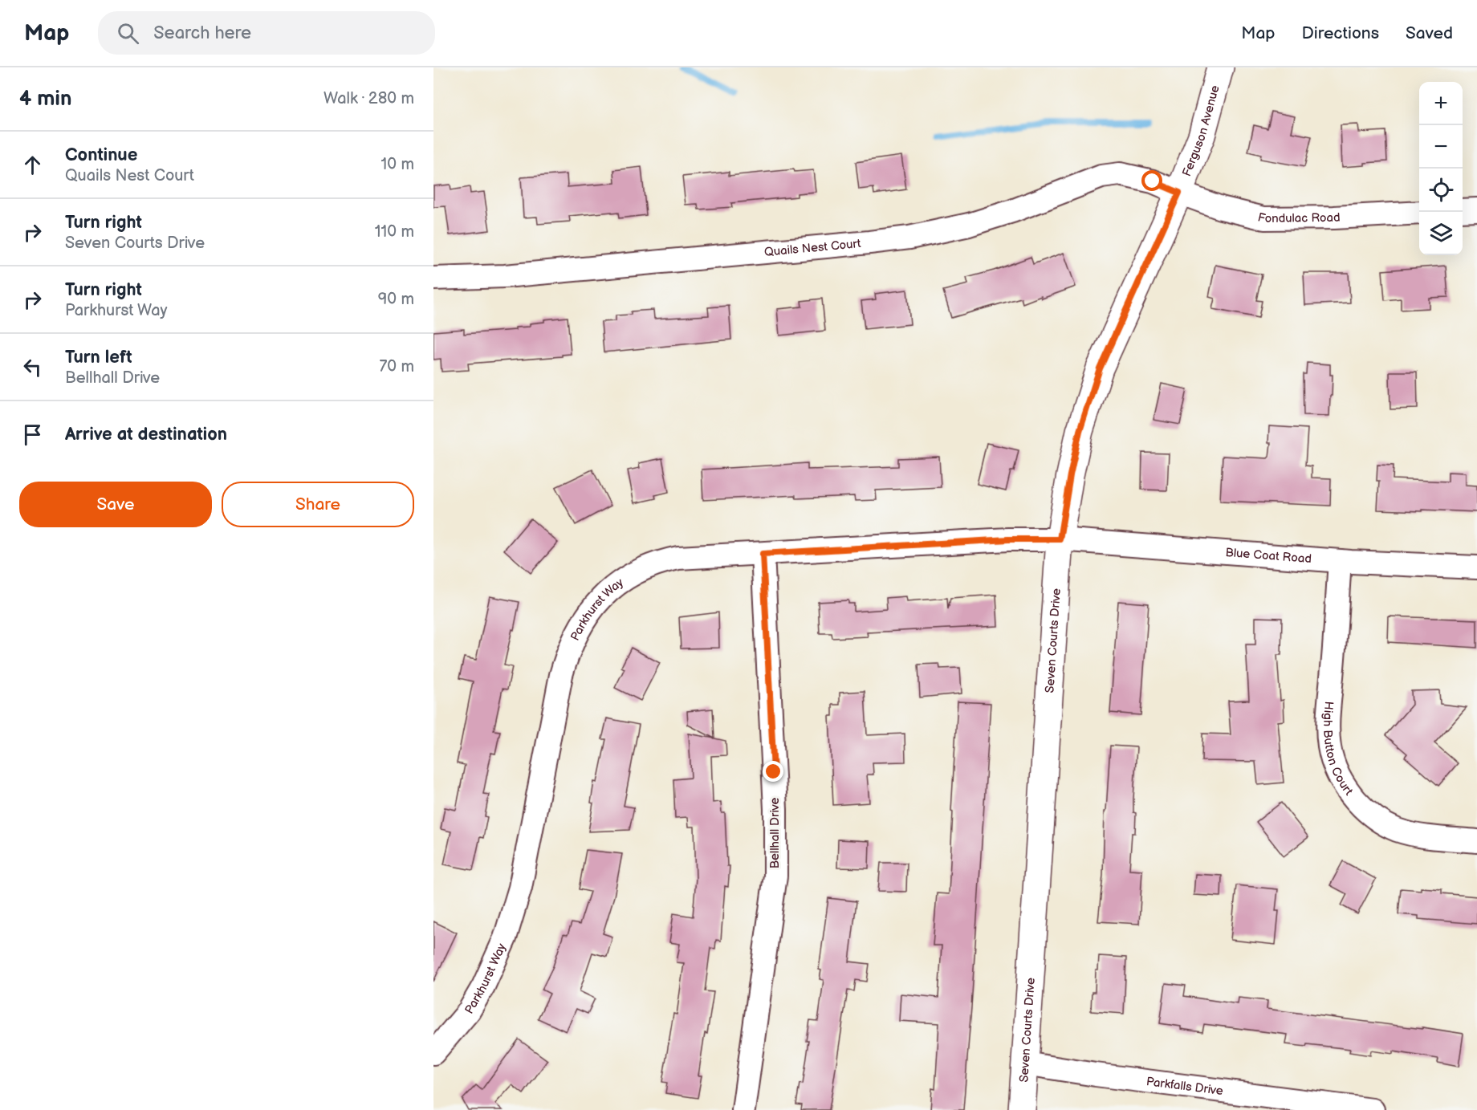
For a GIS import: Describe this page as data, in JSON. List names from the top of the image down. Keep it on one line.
{"streets":{"street":["Ferguson Avenue","Fondulac Road","Quails Nest Court","Blue Coat Road","Parkhurst Way","Seven Courts Drive","High Button Court","Bellhall Drive","Parkfalls Drive"]},"crossings":[["Ferguson Avenue","Fondulac Road"],["Ferguson Avenue","Quails Nest Court"],["Ferguson Avenue","Seven Courts Drive"],["Fondulac Road","Quails Nest Court"],["Fondulac Road","Seven Courts Drive"],["Quails Nest Court","Seven Courts Drive"],["Blue Coat Road","Parkhurst Way"],["Blue Coat Road","Seven Courts Drive"],["Blue Coat Road","High Button Court"],["Parkhurst Way","Seven Courts Drive"],["Parkhurst Way","Bellhall Drive"],["Seven Courts Drive","Parkfalls Drive"]],"page":{"header":"Map","search":"Search here","nav":["Map","Directions","Saved"],"heading":["4 min","Walk · 280 m"],"map_buttons":["+","−"],"list":[["Continue","Quails Nest Court","10 m"],["Turn right","Seven Courts Drive","110 m"],["Turn right","Parkhurst Way","90 m"],["Turn left","Bellhall Drive","70 m"],"Arrive at destination"],"buttons":["Save","Share"]}}
